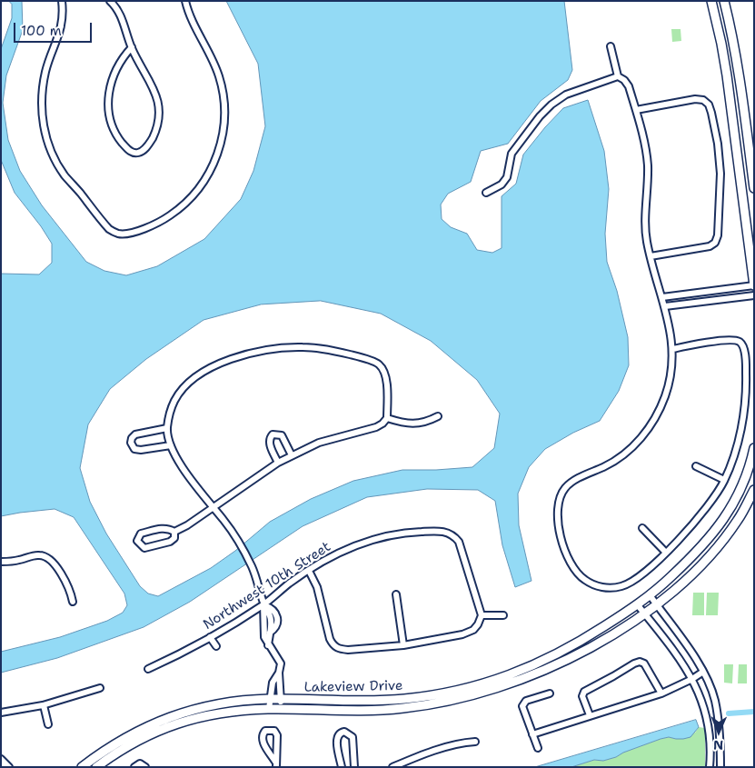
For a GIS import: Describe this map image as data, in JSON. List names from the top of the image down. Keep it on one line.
{"streets":{"street":["Northwest 10th Street","Lakeview Drive"]},"scale_bar":"100 m","north":"bottom"}
